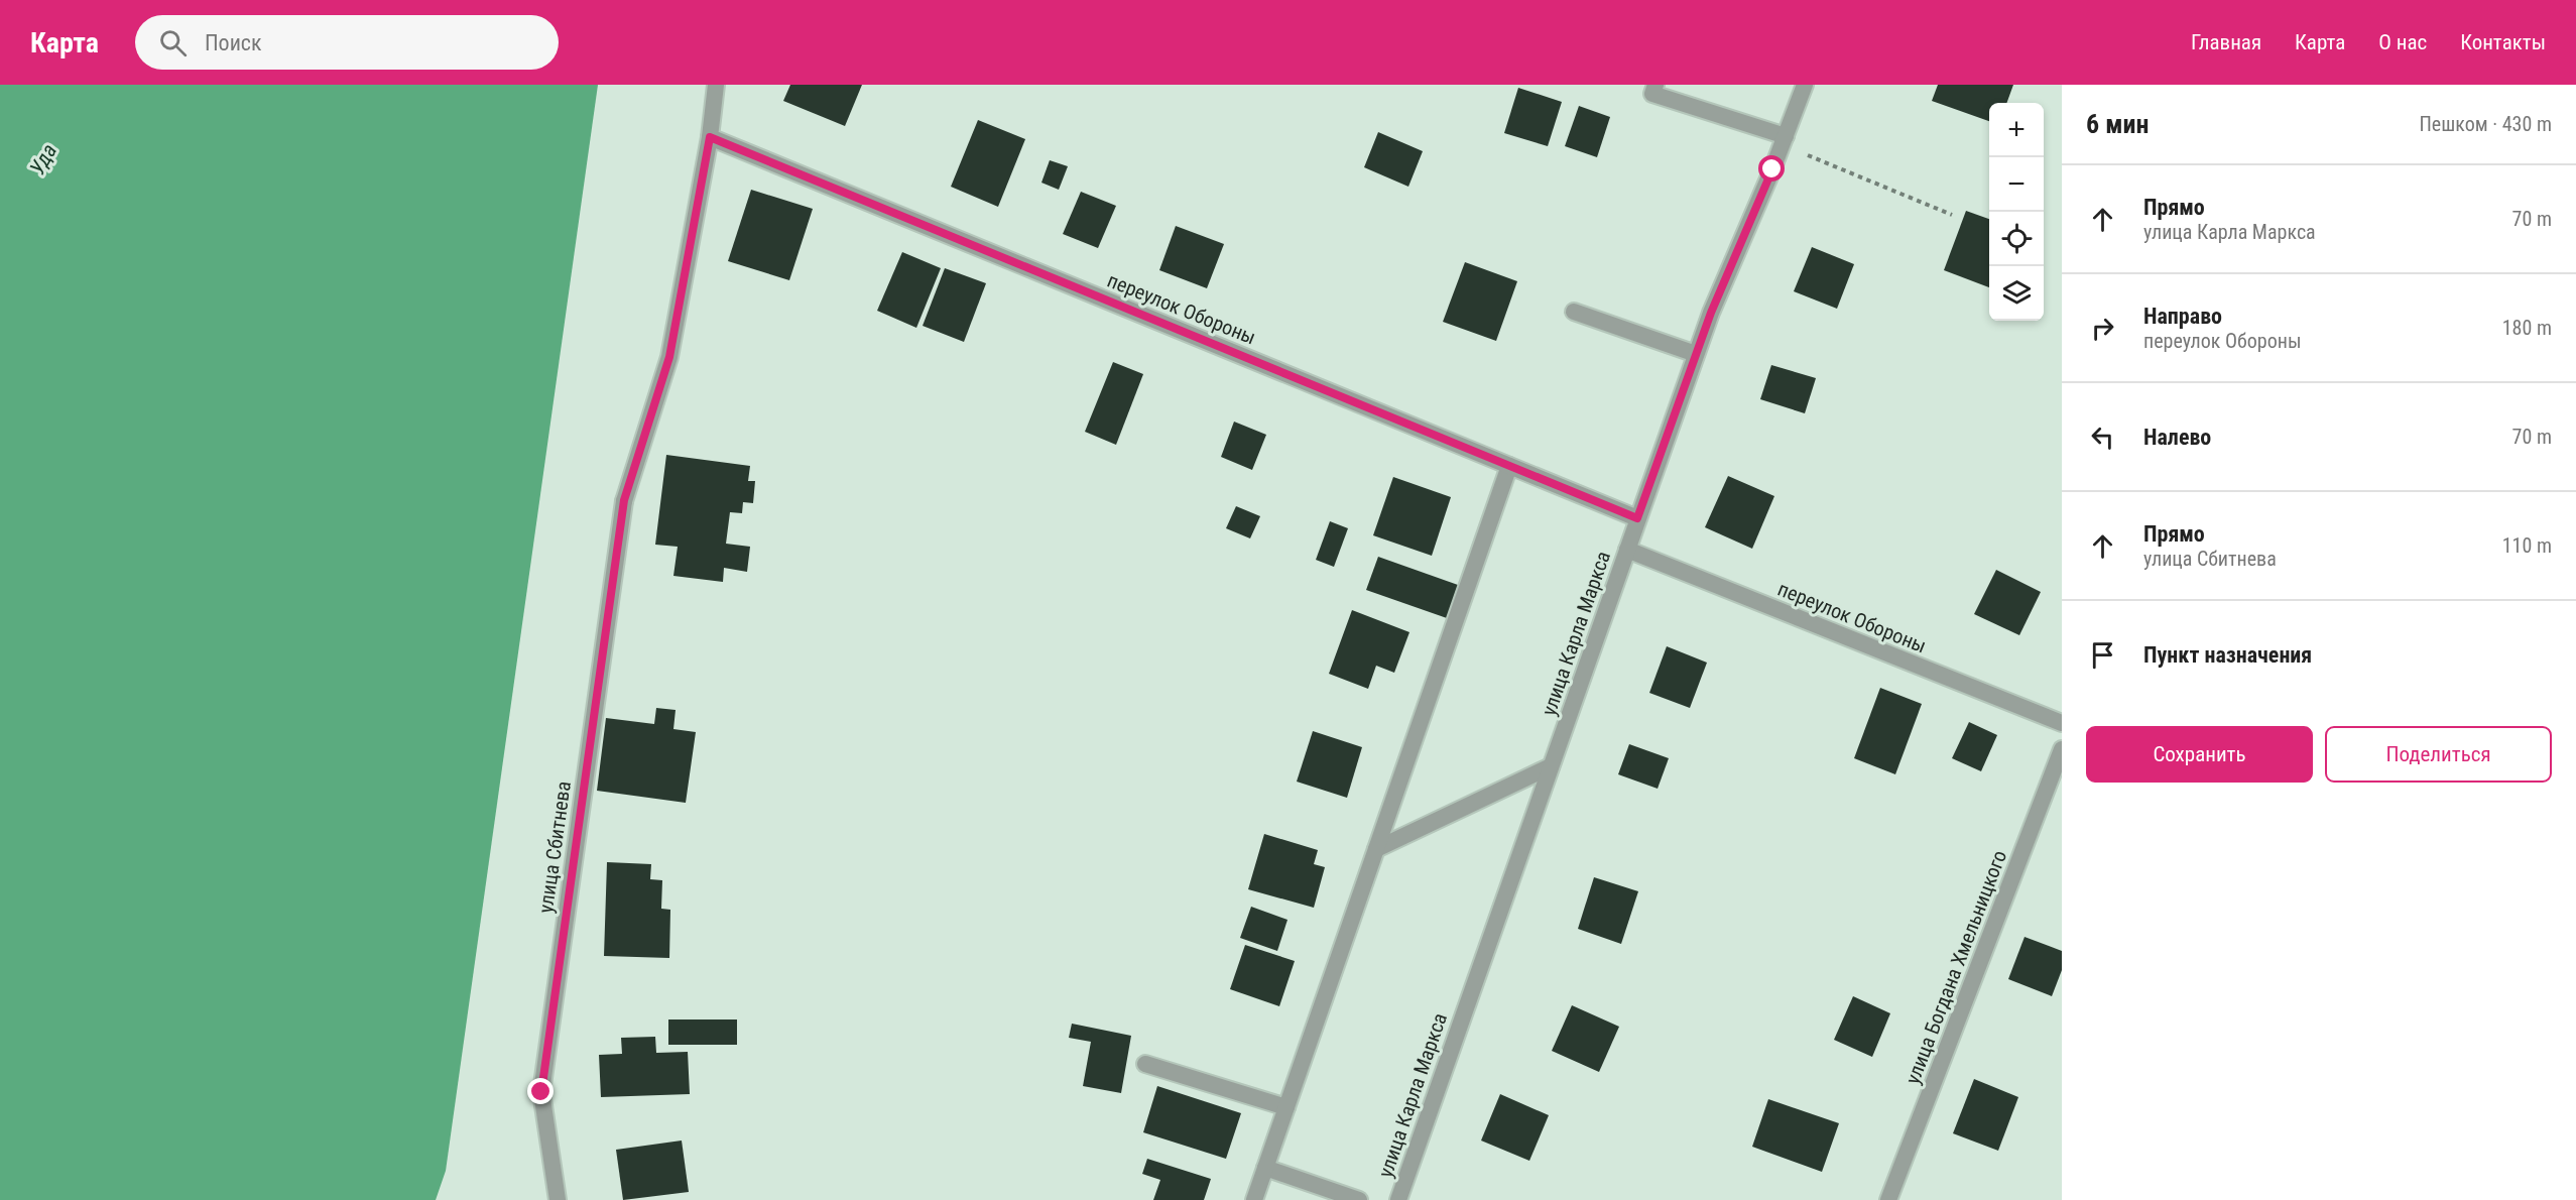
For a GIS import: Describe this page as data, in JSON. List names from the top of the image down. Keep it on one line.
{"streets":{"street":["переулок Обороны","улица Карла Маркса","улица Сбитнева","улица Богдана Хмельницкого"]},"crossings":[["переулок Обороны","улица Карла Маркса"],["переулок Обороны","улица Сбитнева"]],"water":["Уда"],"page":{"header":"Карта","search":"Поиск","nav":["Главная","Карта","О нас","Контакты"],"heading":["6 мин","Пешком · 430 m"],"map_buttons":["+","−"],"list":[["Прямо","улица Карла Маркса","70 m"],["Направо","переулок Обороны","180 m"],["Налево","70 m"],["Прямо","улица Сбитнева","110 m"],"Пункт назначения"],"buttons":["Сохранить","Поделиться"]}}
